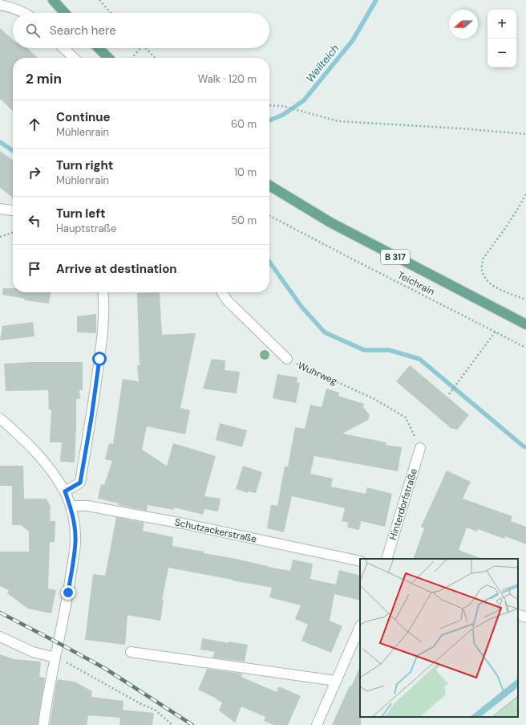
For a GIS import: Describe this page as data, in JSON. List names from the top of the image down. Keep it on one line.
{"streets":{"main road":["B 317"],"street":["Wuhrweg","Hinterdorfstraße","Schutzackerstraße"],"path":["Teichrain"]},"crossings":[["Wuhrweg","Hinterdorfstraße"]],"water":["Weilteich"],"north":"left","page":{"map_buttons":["+","−"],"search":"Search here","heading":["2 min","Walk · 120 m"],"list":[["Continue","Mühlenrain","60 m"],["Turn right","Mühlenrain","10 m"],["Turn left","Hauptstraße","50 m"],"Arrive at destination"]}}
